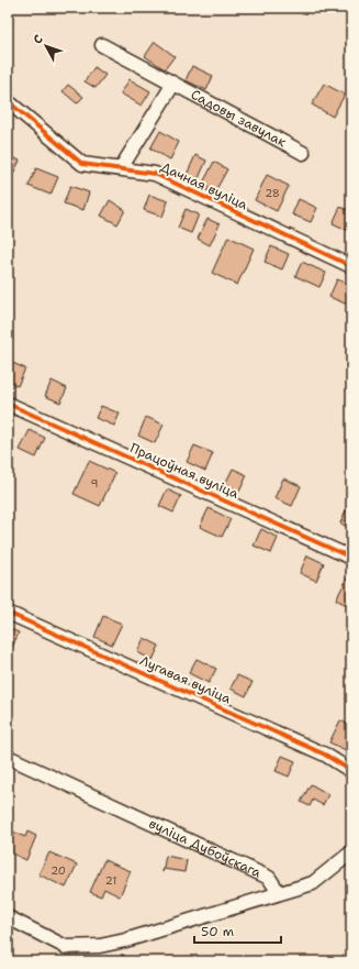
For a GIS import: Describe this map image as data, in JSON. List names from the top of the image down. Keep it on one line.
{"streets":{"street":["Садовы завулак","Дачная вуліца","Працоўная вуліца","Лугавая вуліца","вуліца Дубоўскага"]},"crossings":[["Садовы завулак","Дачная вуліца"]],"house_numbers":["28","9","20","21"],"scale_bar":"50 m","north":"top left"}
